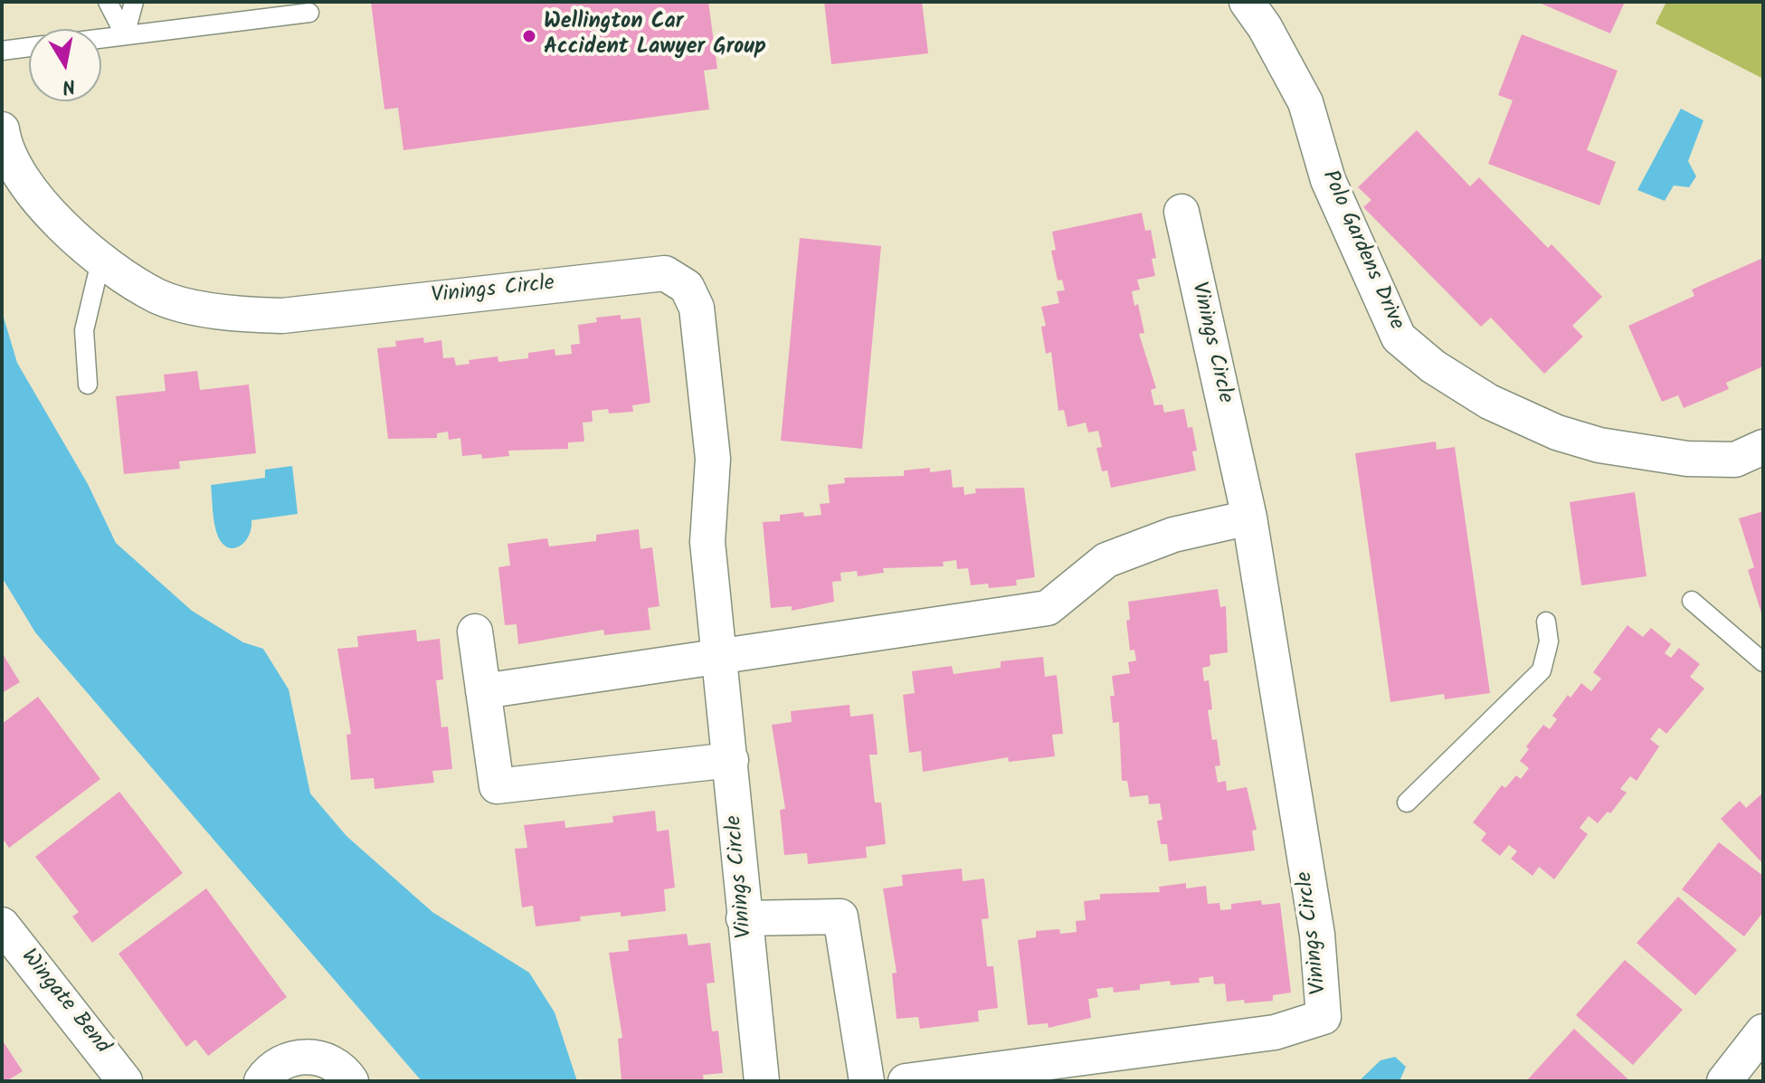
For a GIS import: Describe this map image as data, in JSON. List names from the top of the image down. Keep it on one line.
{"streets":{"street":["Polo Gardens Drive","Vinings Circle","Wingate Bend"]},"places":["Wellington Car Accident Lawyer Group"],"north":"bottom"}
